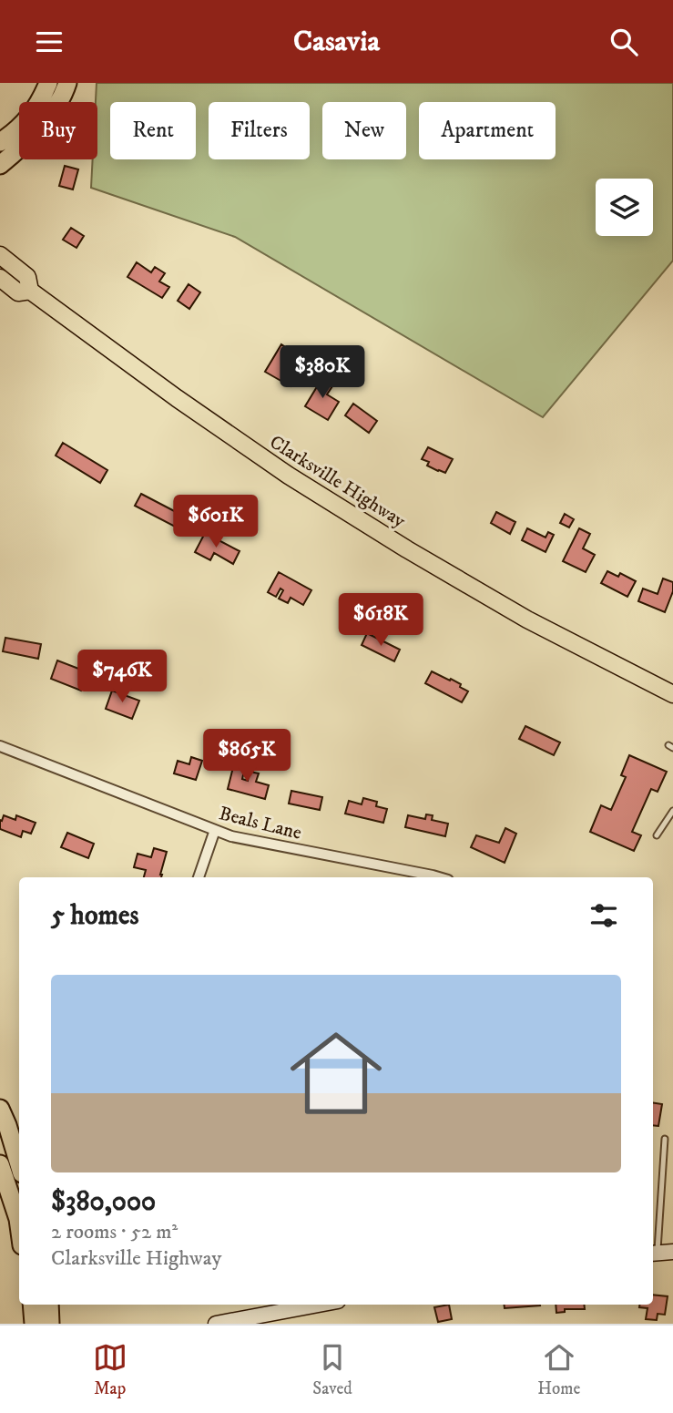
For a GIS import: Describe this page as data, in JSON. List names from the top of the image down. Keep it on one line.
{"streets":{"main road":["Clarksville Highway"],"street":["Beals Lane"]},"page":{"header":"Casavia","chip":["Buy","Rent","Filters","New","Apartment"],"price":["$380K","$601K","$618K","$746K","$865K"],"heading":"5 homes","list":[{"name":"$380,000","note":"2 rooms · 52 m² · Clarksville Highway"}],"tabs":["Map","Saved","Home"]}}
